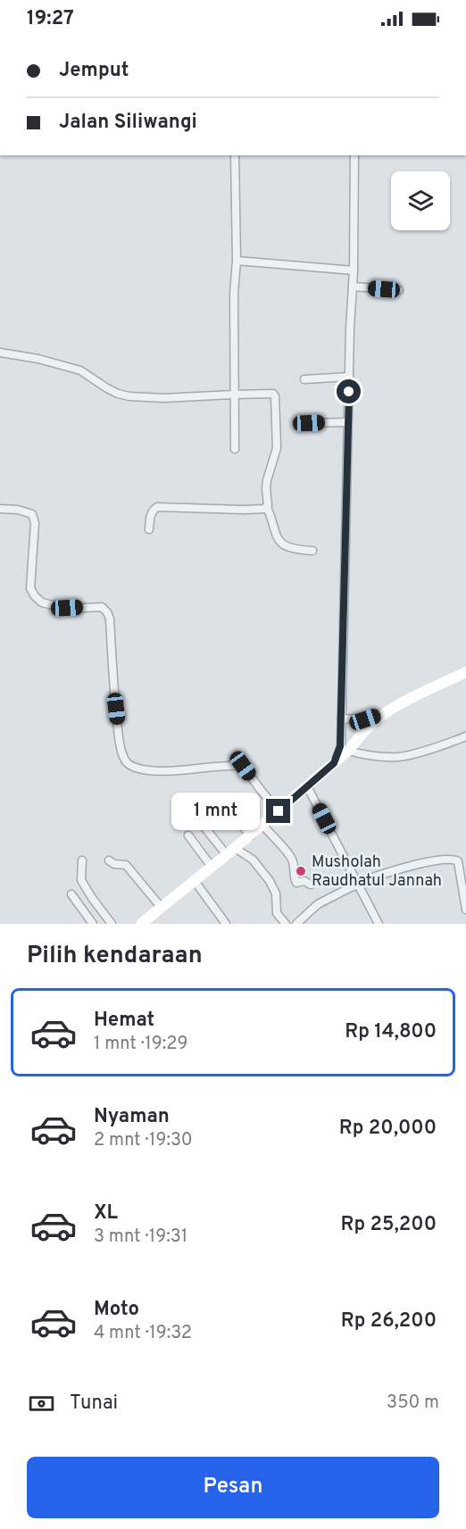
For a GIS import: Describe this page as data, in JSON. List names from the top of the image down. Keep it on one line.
{"places":["Musholah Raudhatul Jannah"],"page":{"status":"19:27","banner":["Jemput","Jalan Siliwangi"],"bubble":"1 mnt","heading":"Pilih kendaraan","list":[{"name":"Hemat","note":"1 mnt · 19:29","value":"Rp 14,800"},{"name":"Nyaman","note":"2 mnt · 19:30","value":"Rp 20,000"},{"name":"XL","note":"3 mnt · 19:31","value":"Rp 25,200"},{"name":"Moto","note":"4 mnt · 19:32","value":"Rp 26,200"}],"pay":["Tunai","350 m"],"buttons":"Pesan"}}
